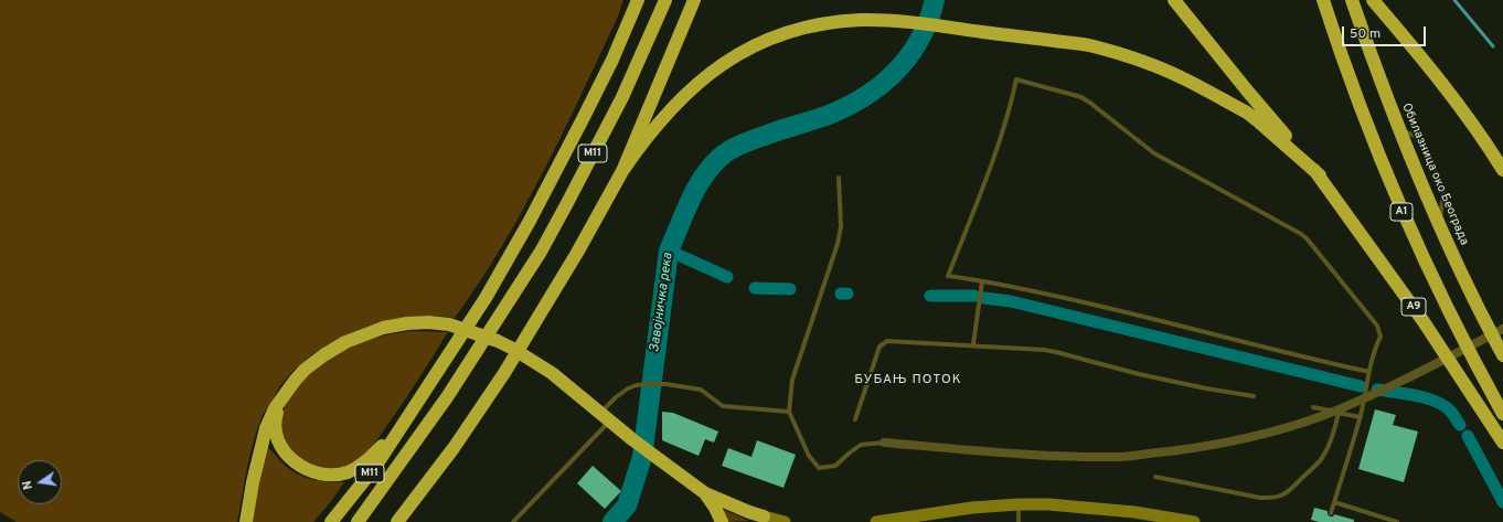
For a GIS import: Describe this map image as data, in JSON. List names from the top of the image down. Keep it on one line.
{"streets":{"highway":["M11","Обилазница око Београда","A1","A9"]},"districts":["БУБАЊ ПОТОК"],"water":["Завојничка река"],"scale_bar":"50 m","north":"left"}
